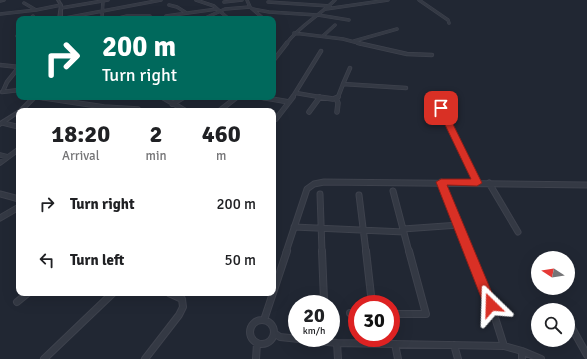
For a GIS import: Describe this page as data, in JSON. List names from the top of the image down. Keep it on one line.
{"north":"left","page":{"turn":["200 m","Turn right"],"eta":["18:20","Arrival","2","min","460","m"],"list":[{"name":"Turn right","value":"200 m"},{"name":"Turn left","value":"50 m"}],"speed":"20 km/h","limit":"30"}}
